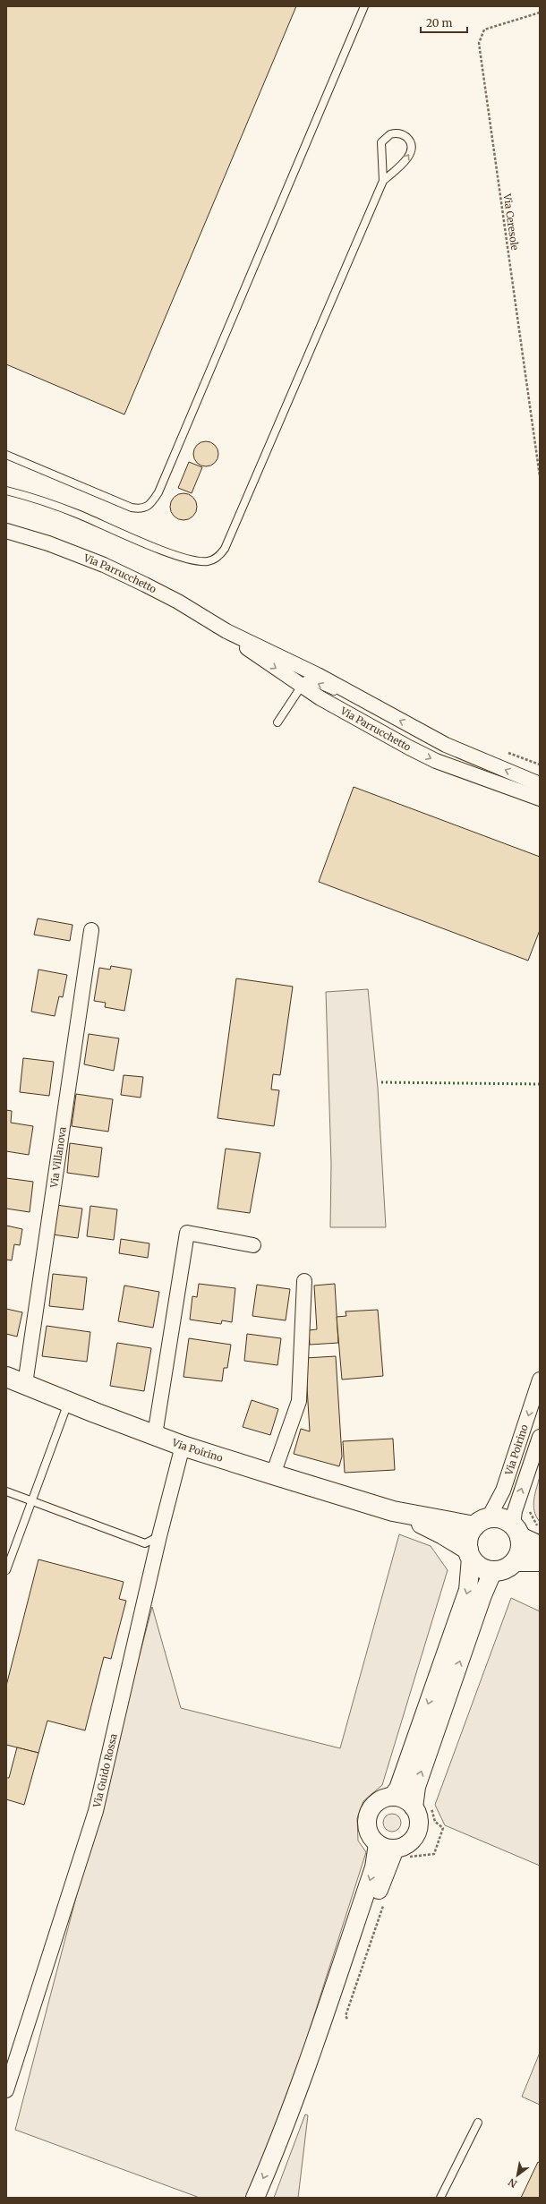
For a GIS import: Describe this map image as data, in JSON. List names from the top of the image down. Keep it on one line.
{"streets":{"main road":["Via Poirino"],"street":["Via Parrucchetto","Via Villanova","Via Guido Rossa"],"path":["Via Ceresole"]},"crossings":[["Via Villanova","Via Poirino"],["Via Poirino","Via Guido Rossa"]],"scale_bar":"20 m","north":"bottom left"}
